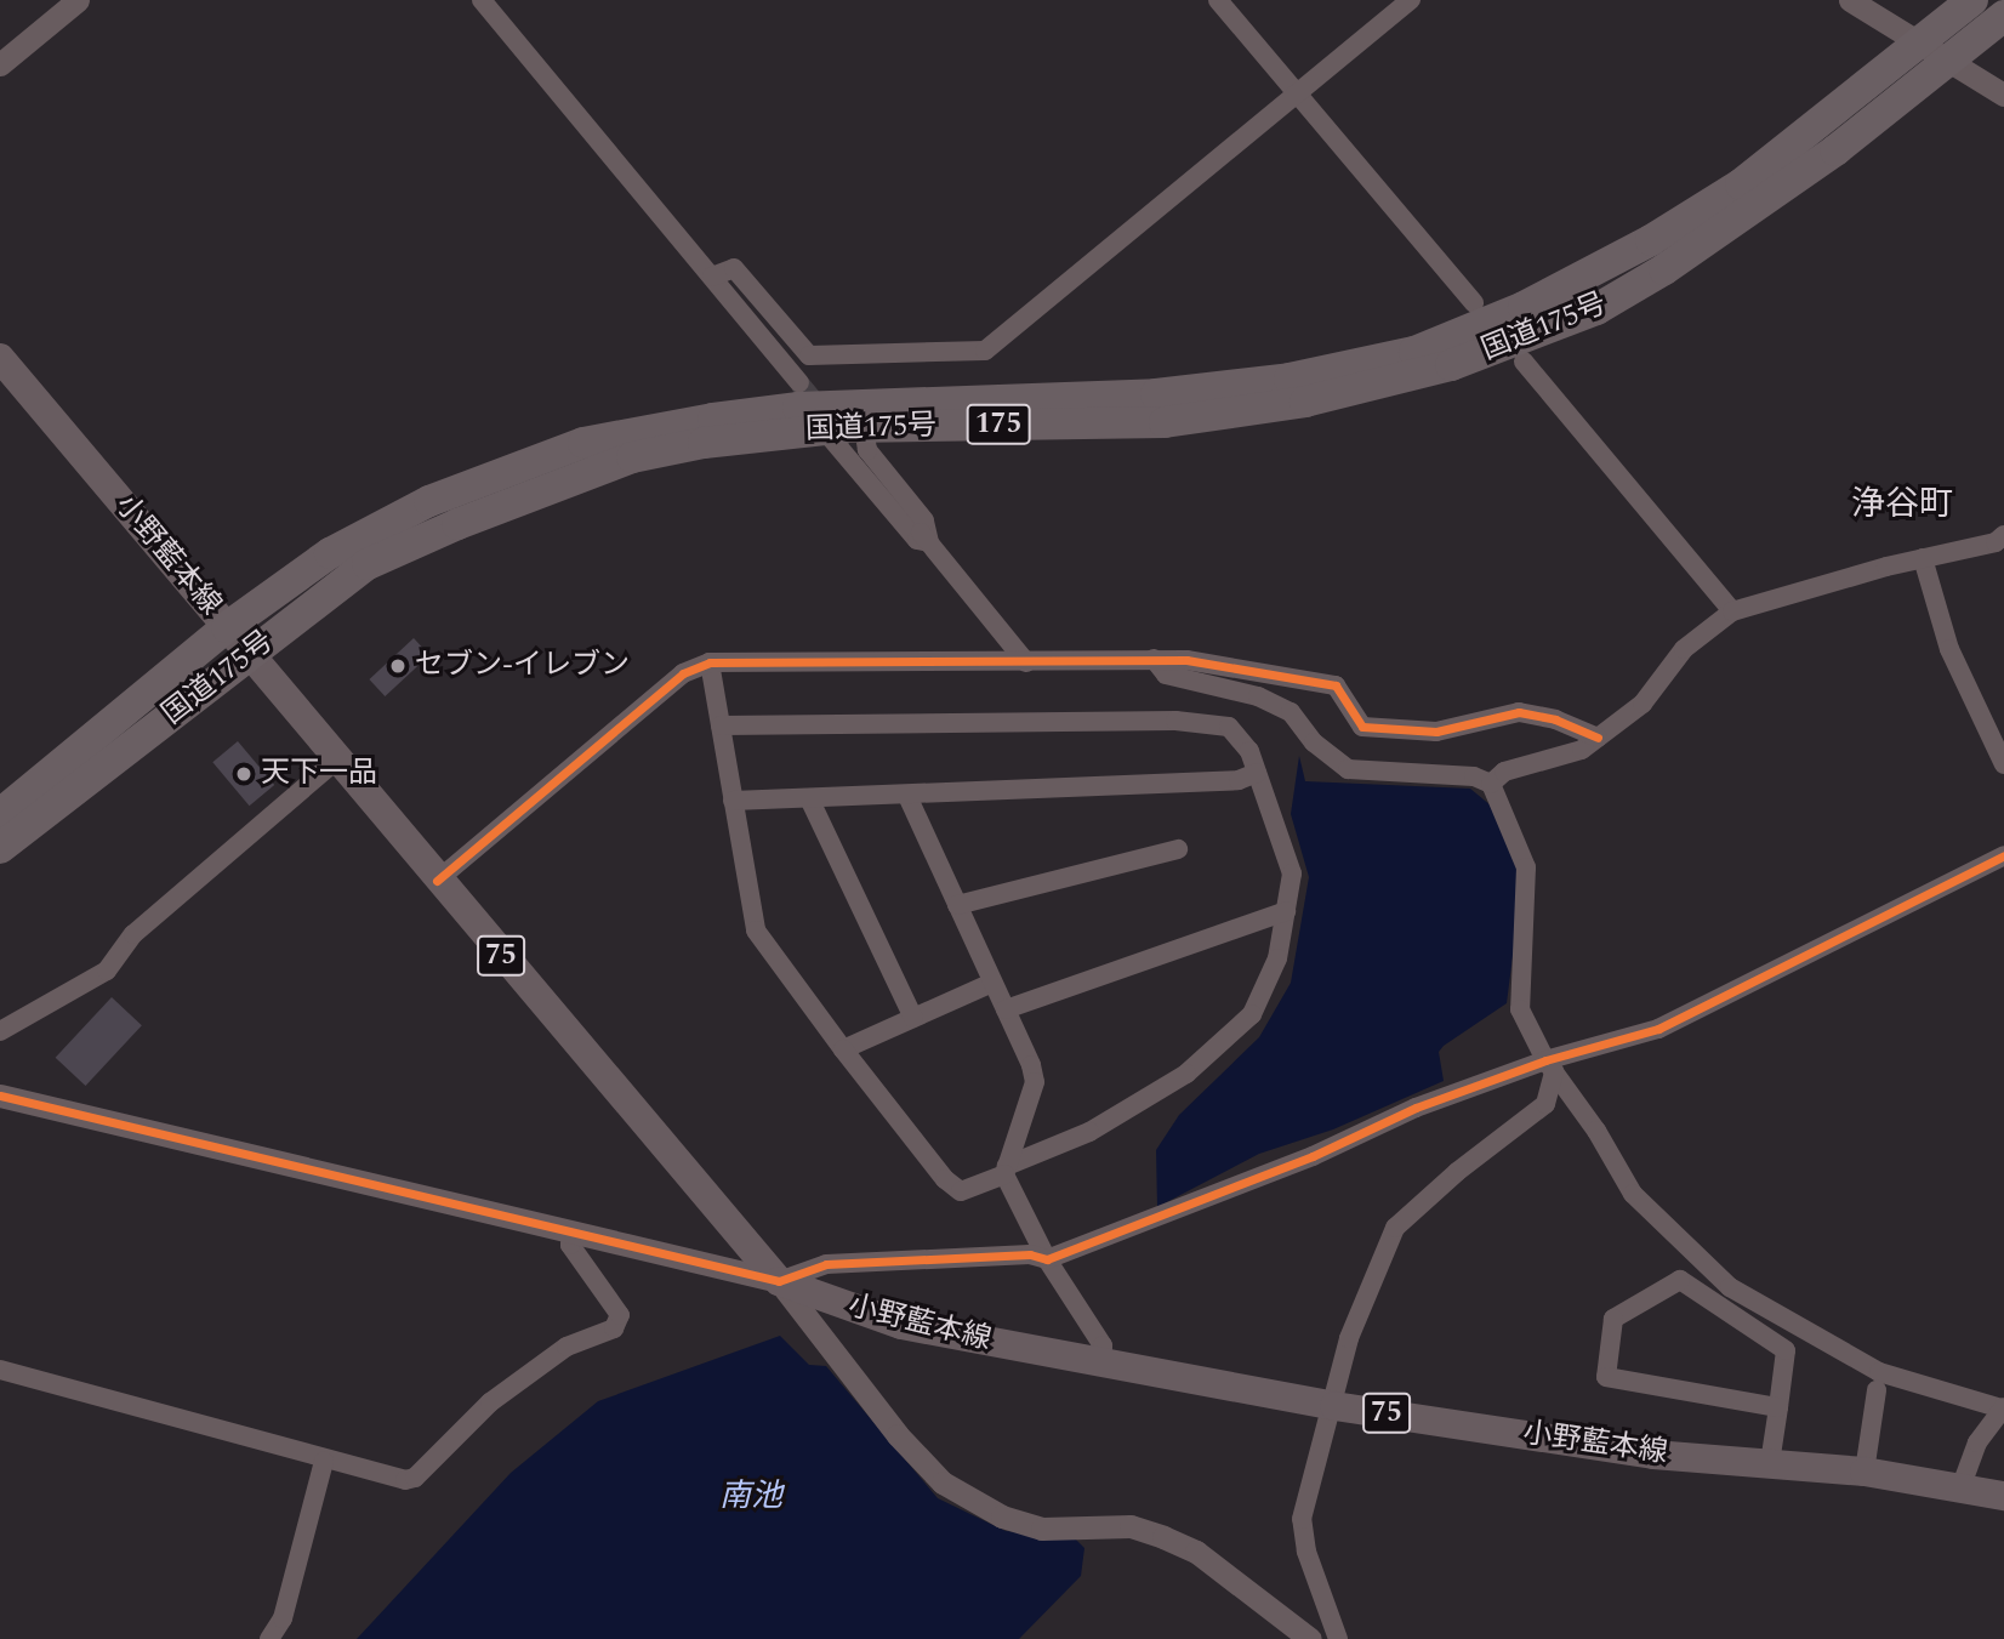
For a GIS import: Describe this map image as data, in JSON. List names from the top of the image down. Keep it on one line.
{"streets":{"highway":["国道175号","175"],"main road":["小野藍本線","75"]},"crossings":[["国道175号","小野藍本線"]],"districts":["浄谷町"],"water":["南池"],"places":["セブン-イレブン","天下一品"]}
